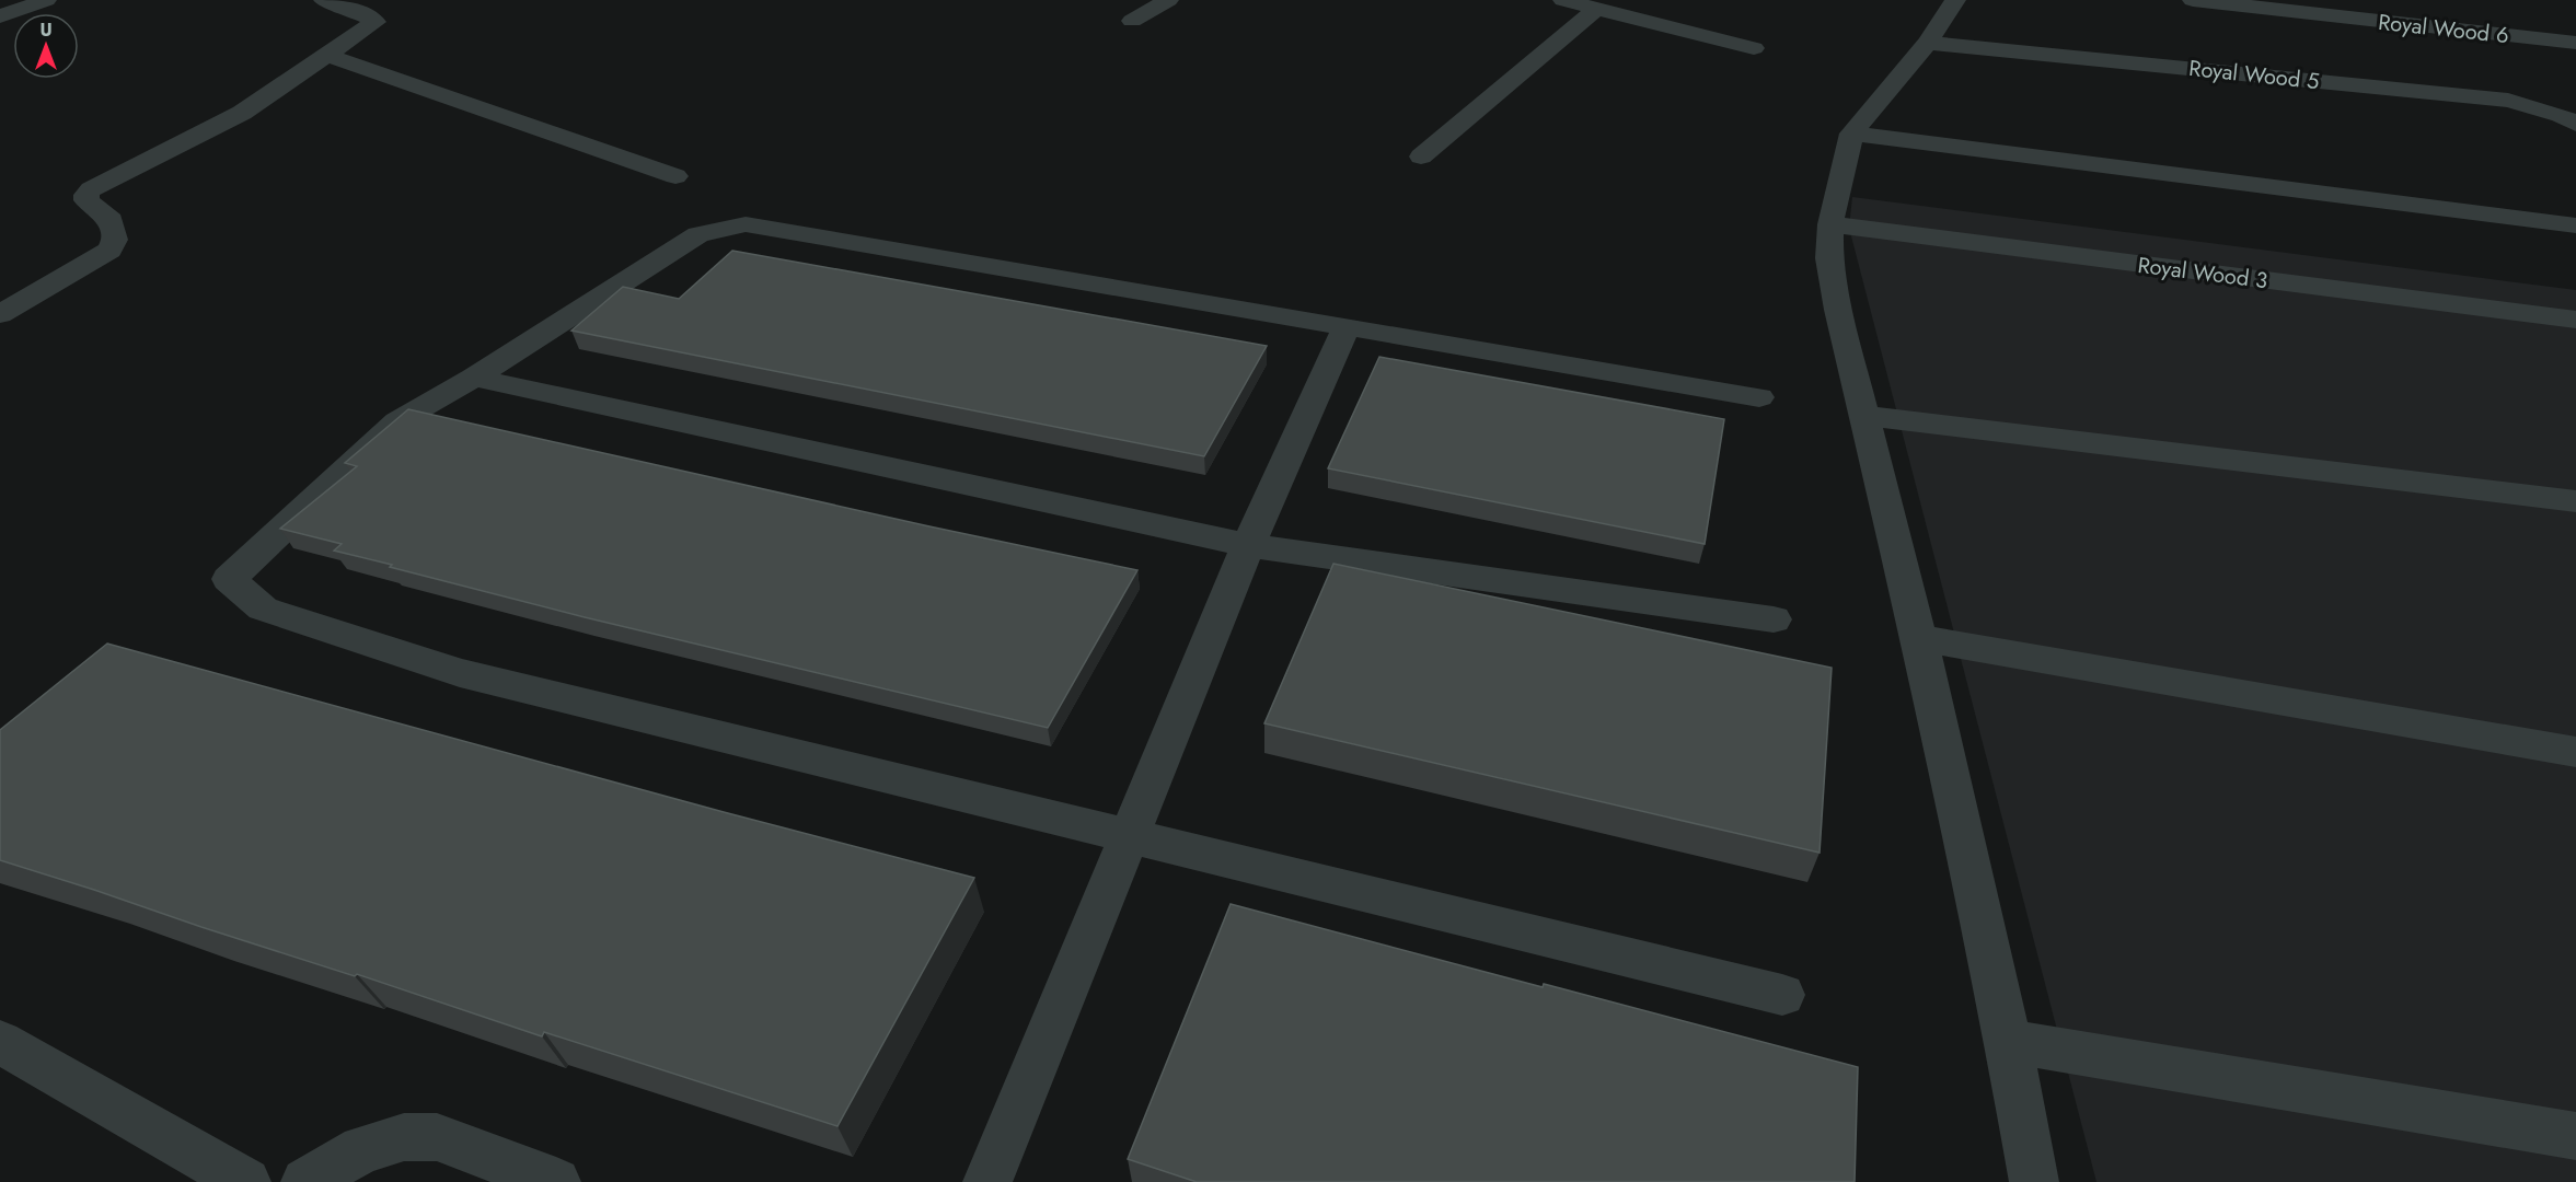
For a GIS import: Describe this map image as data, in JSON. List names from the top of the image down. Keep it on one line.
{"streets":{"street":["Royal Wood 6","Royal Wood 5","Royal Wood 3"]},"north":"top"}
